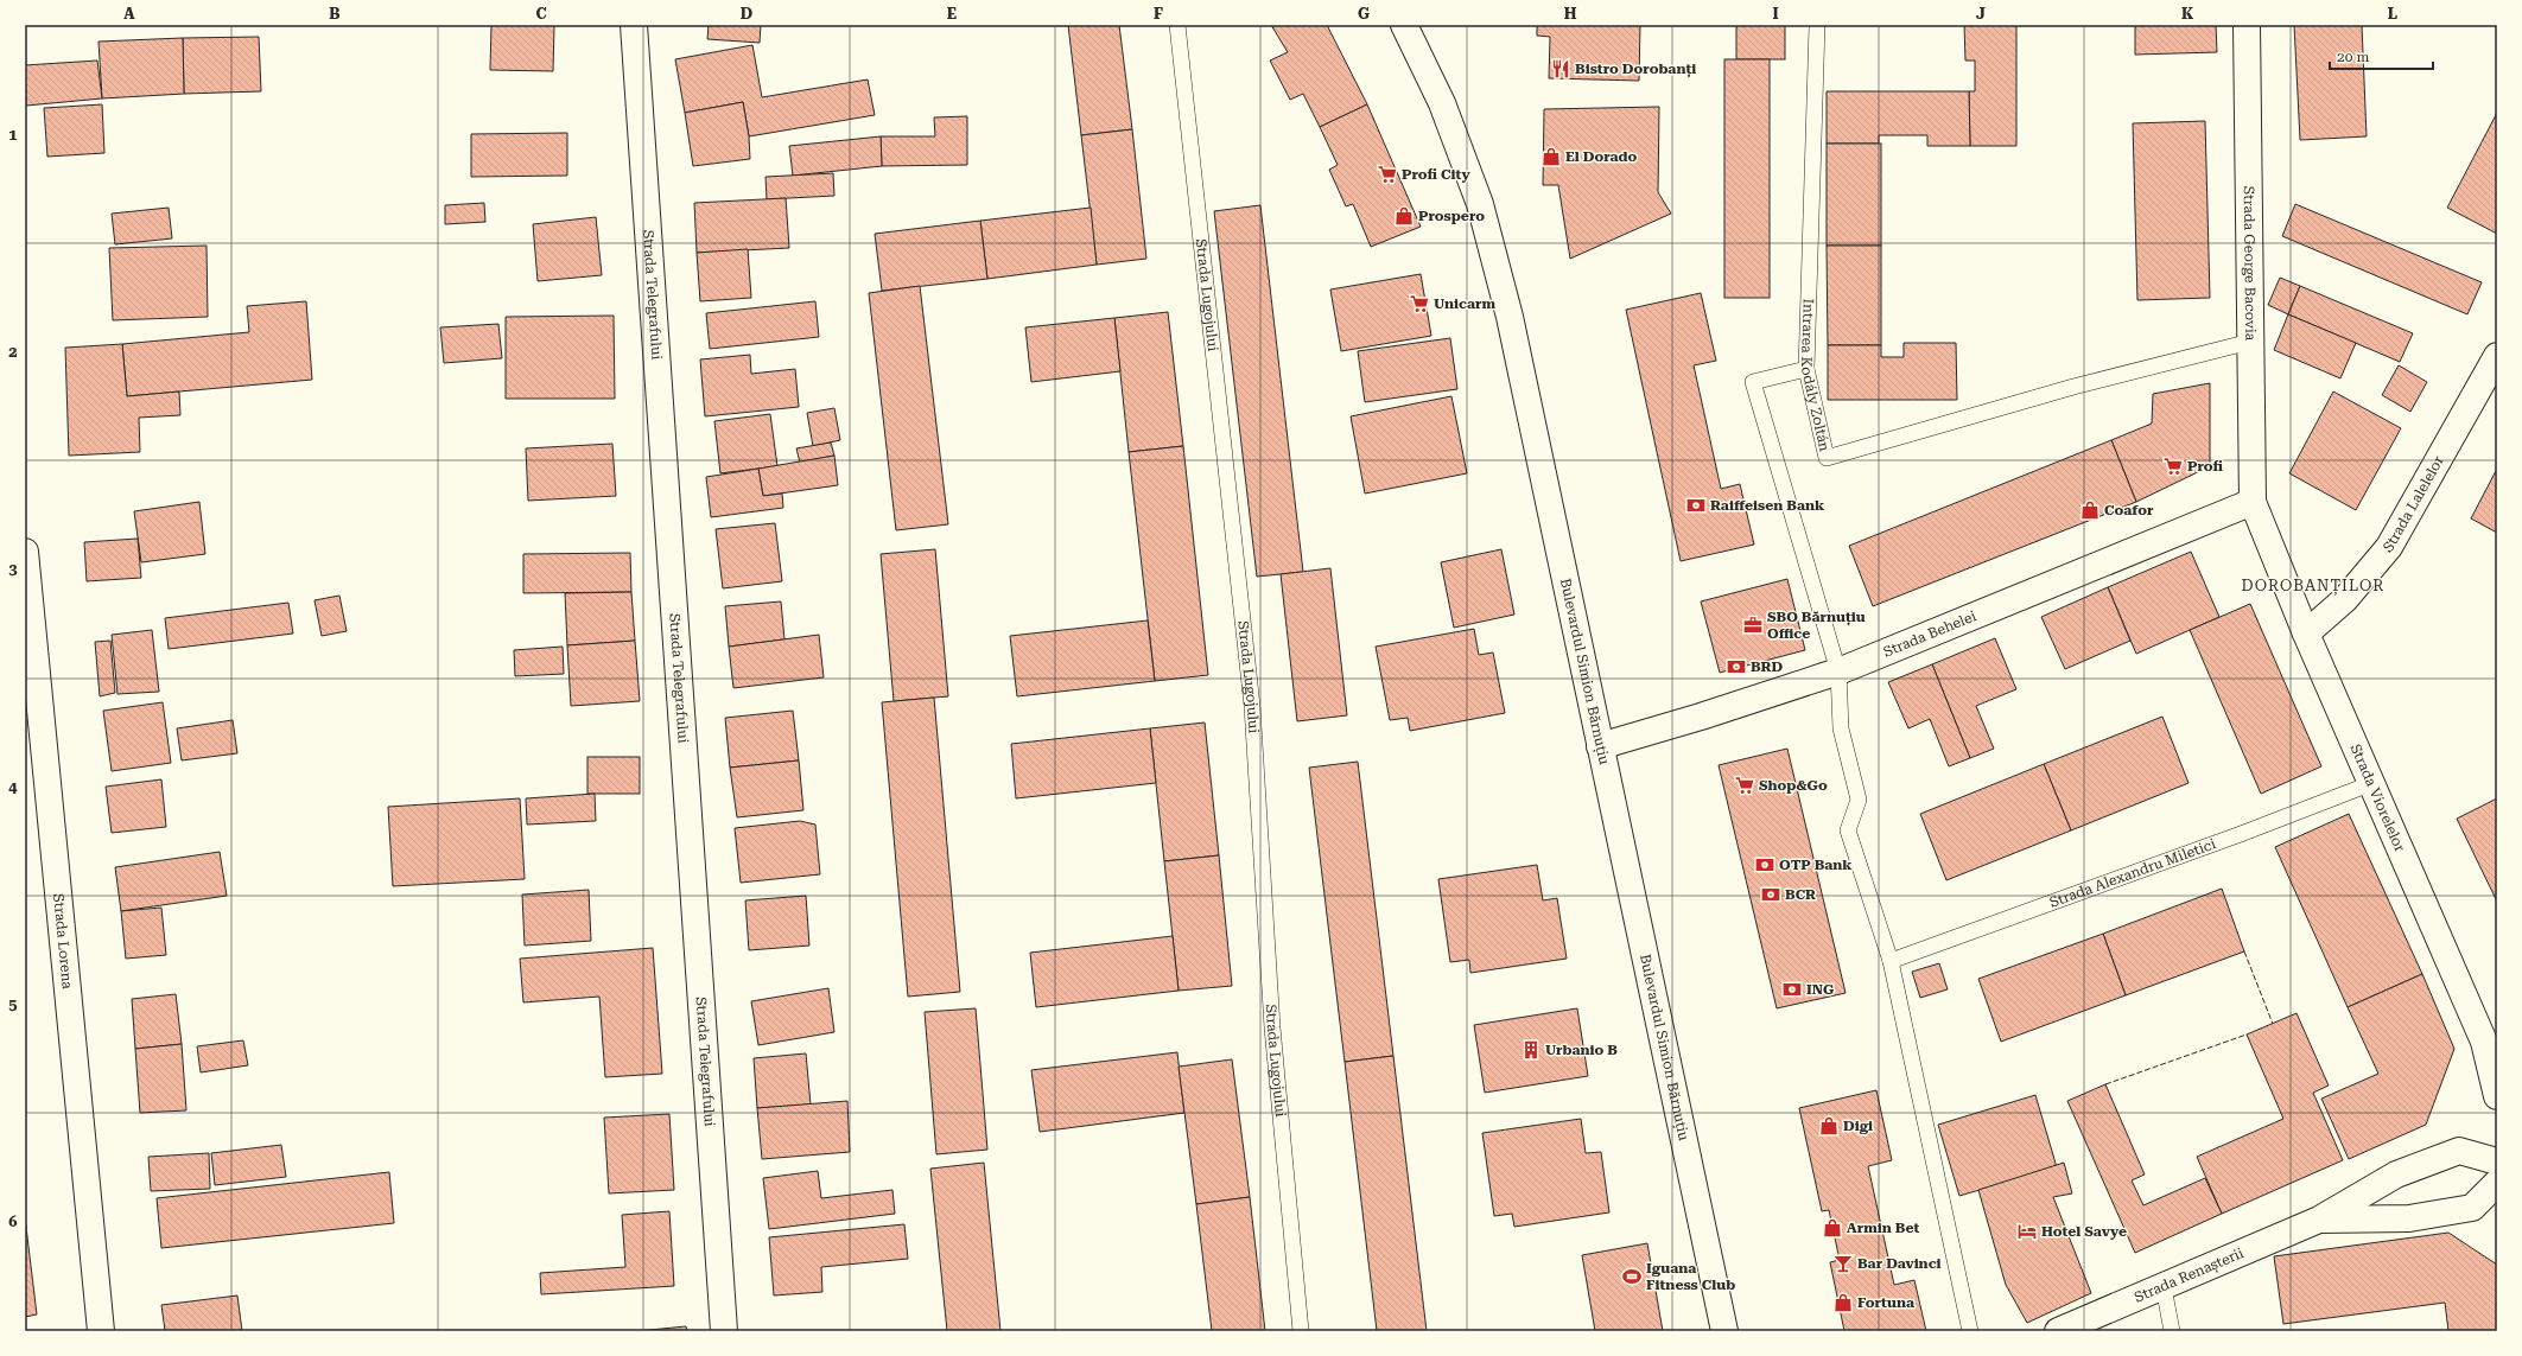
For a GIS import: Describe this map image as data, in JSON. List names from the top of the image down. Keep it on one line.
{"streets":{"street":["Strada George Bacovia","Strada Telegrafului","Strada Lalelelor","Strada Behelei","Bulevardul Simion Bărnuțiu","Strada Viorelelor","Strada Lorena","Strada Renașterii"],"lane":["Strada Lugojului","Intrarea Kodály Zoltán","Strada Alexandru Miletici"]},"crossings":[["Strada George Bacovia","Intrarea Kodály Zoltán"],["Strada George Bacovia","Strada Behelei"],["Strada George Bacovia","Strada Viorelelor"],["Strada Lalelelor","Strada Viorelelor"],["Strada Behelei","Bulevardul Simion Bărnuțiu"],["Strada Behelei","Strada Viorelelor"],["Strada Viorelelor","Strada Alexandru Miletici"]],"districts":["DOROBANȚILOR"],"places":{"restaurant":["Bistro Dorobanți"],"shop":["El Dorado","Prospero","Coafor","Digi","Armin Bet","Fortuna"],"supermarket":["Profi City","Unicarm","Profi","Shop&Go"],"bank":["Raiffeisen Bank","BRD","OTP Bank","BCR","ING"],"office":["SBO Bărnuțiu Office"],"building":["Urbanio B"],"hotel":["Hotel Savye"],"bar":["Bar Davinci"],"sports":["Iguana Fitness Club"]},"scale_bar":"20 m","grid":{"columns":["A","B","C","D","E","F","G","H","I","J","K","L"],"rows":["1","2","3","4","5","6"]}}
